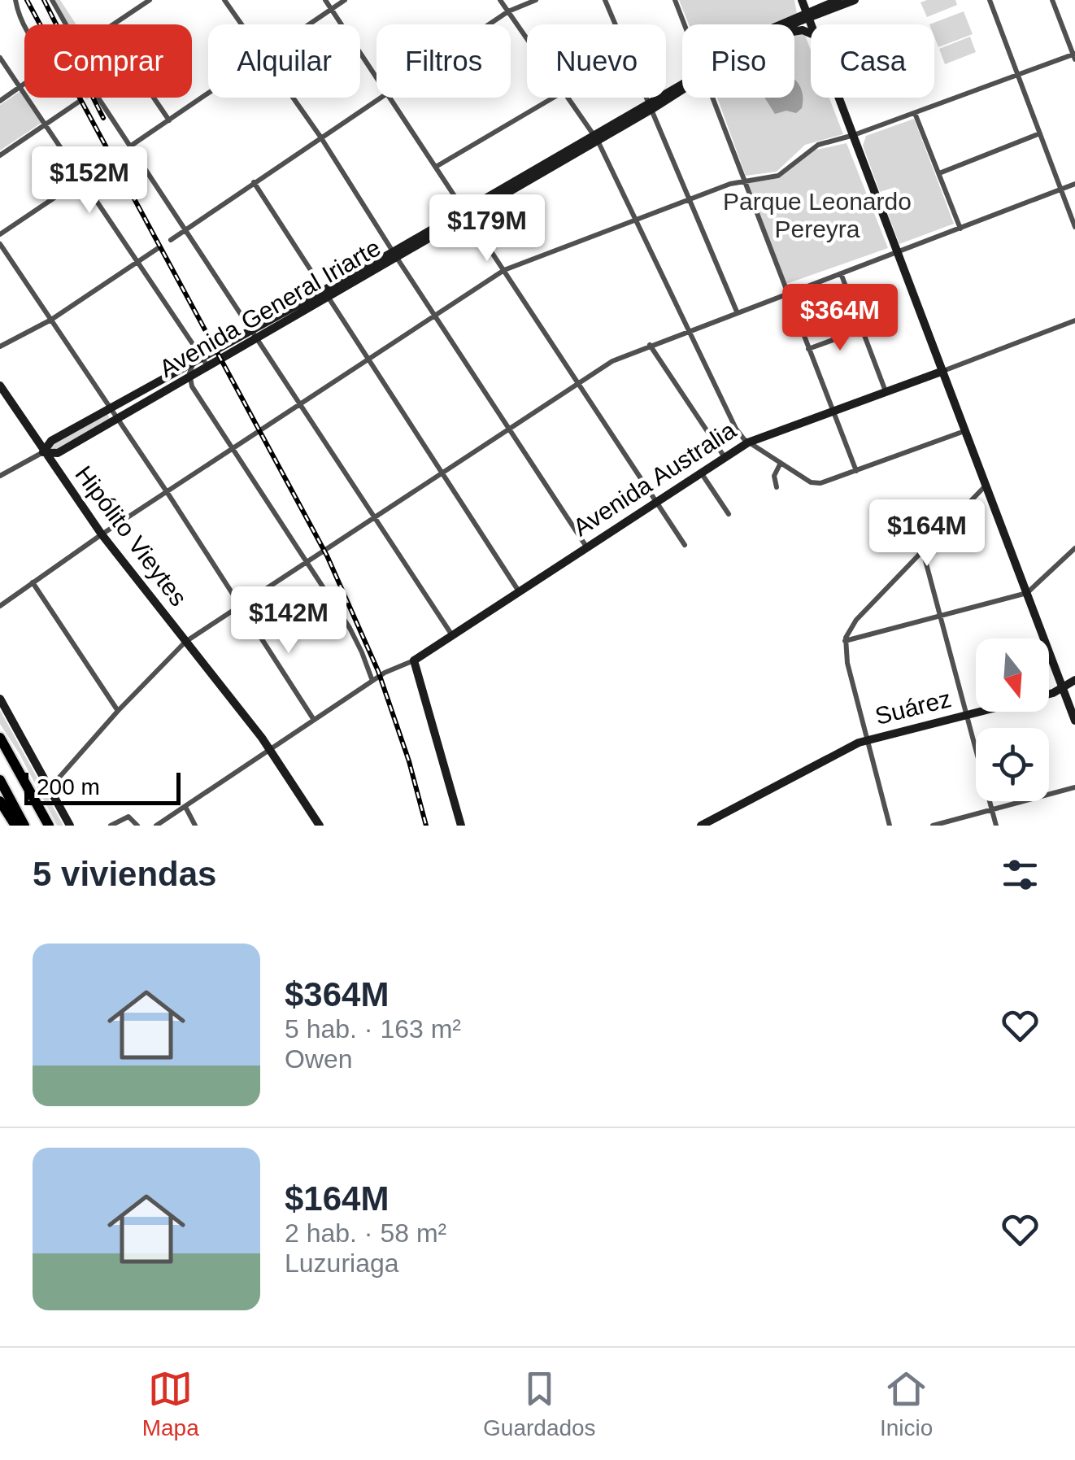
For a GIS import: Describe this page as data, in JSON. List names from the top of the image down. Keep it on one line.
{"streets":{"main road":["Avenida General Iriarte","Avenida Australia","Hipólito Vieytes","Suárez"]},"crossings":[["Avenida General Iriarte","Hipólito Vieytes"]],"parks":["Parque Leonardo Pereyra"],"scale_bar":"200 m","north":"bottom","page":{"chip":["Comprar","Alquilar","Filtros","Nuevo","Piso","Casa"],"price":["$152M","$179M","$364M","$164M","$142M"],"scale":"200 m","heading":"5 viviendas","list":[{"name":"$364M","note":"5 hab. · 163 m² · Owen"},{"name":"$164M","note":"2 hab. · 58 m² · Luzuriaga"}],"tabs":["Mapa","Guardados","Inicio"]}}
